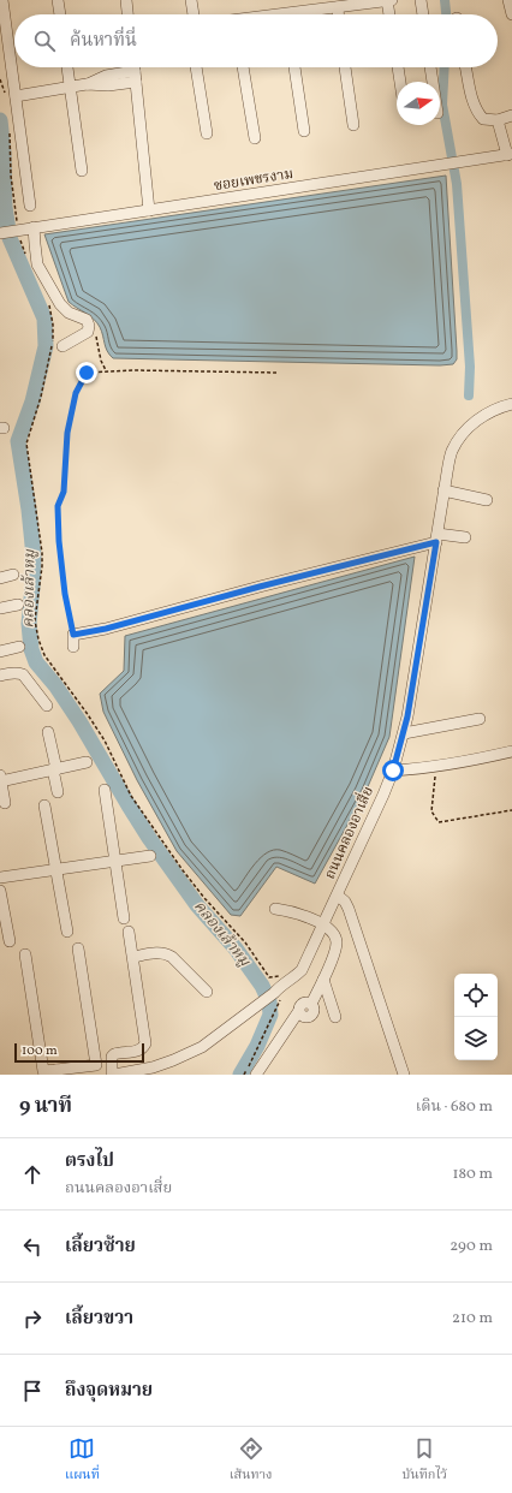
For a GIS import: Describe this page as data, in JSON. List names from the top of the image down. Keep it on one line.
{"streets":{"street":["ซอยเพชรงาม","ถนนคลองอาเสี่ย"]},"water":["คลองเล้าหมู"],"scale_bar":"100 m","north":"right","page":{"search":"ค้นหาที่นี่","scale":"100 m","heading":["9 นาที","เดิน · 680 m"],"list":[["ตรงไป","ถนนคลองอาเสี่ย","180 m"],["เลี้ยวซ้าย","290 m"],["เลี้ยวขวา","210 m"],"ถึงจุดหมาย"],"nav":["แผนที่","เส้นทาง","บันทึกไว้"]}}
